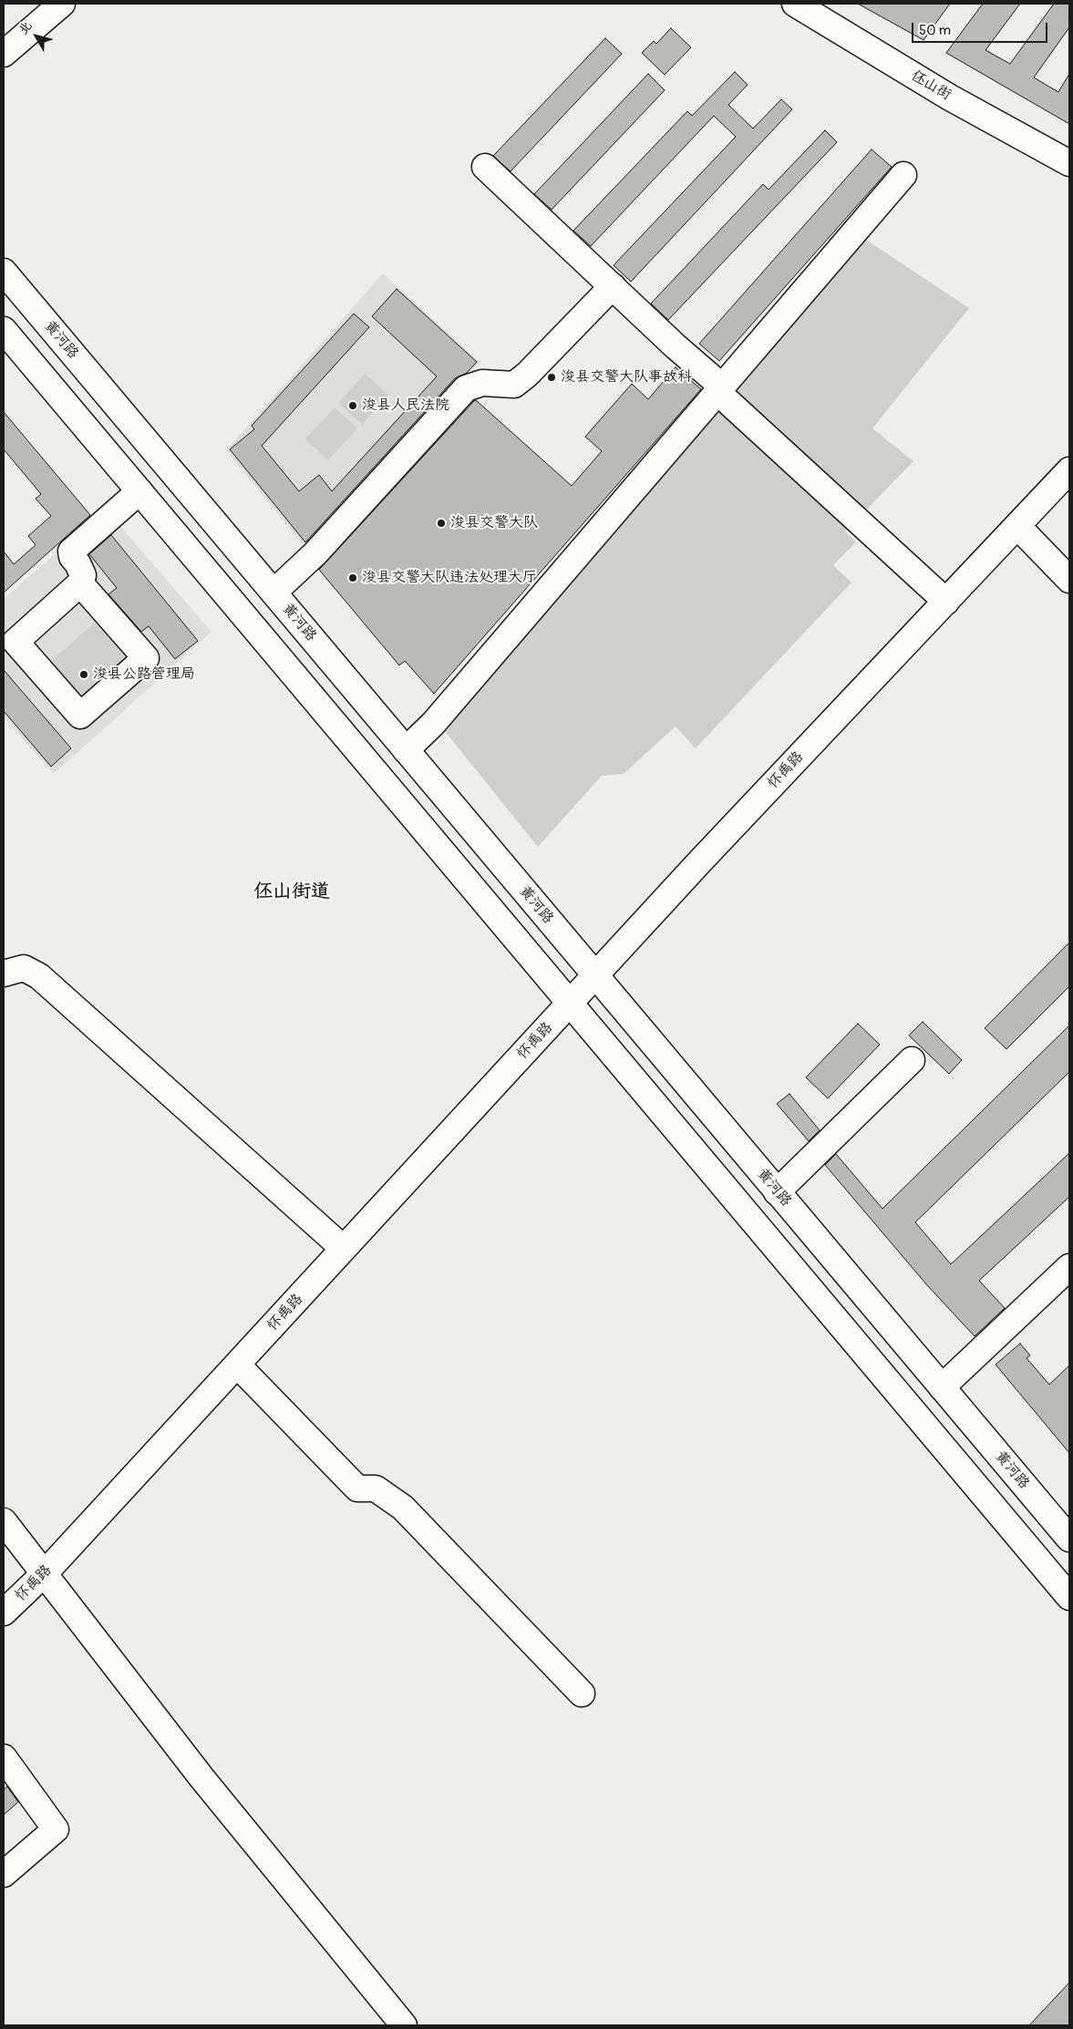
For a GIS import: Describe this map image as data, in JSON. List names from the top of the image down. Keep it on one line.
{"streets":{"street":["伾山街","黄河路","怀禹路"]},"crossings":[["黄河路","怀禹路"]],"districts":["伾山街道"],"places":["浚县交警大队事故科","浚县人民法院","浚县交警大队","浚县交警大队违法处理大厅","浚县公路管理局"],"scale_bar":"50 m","north":"top left"}
